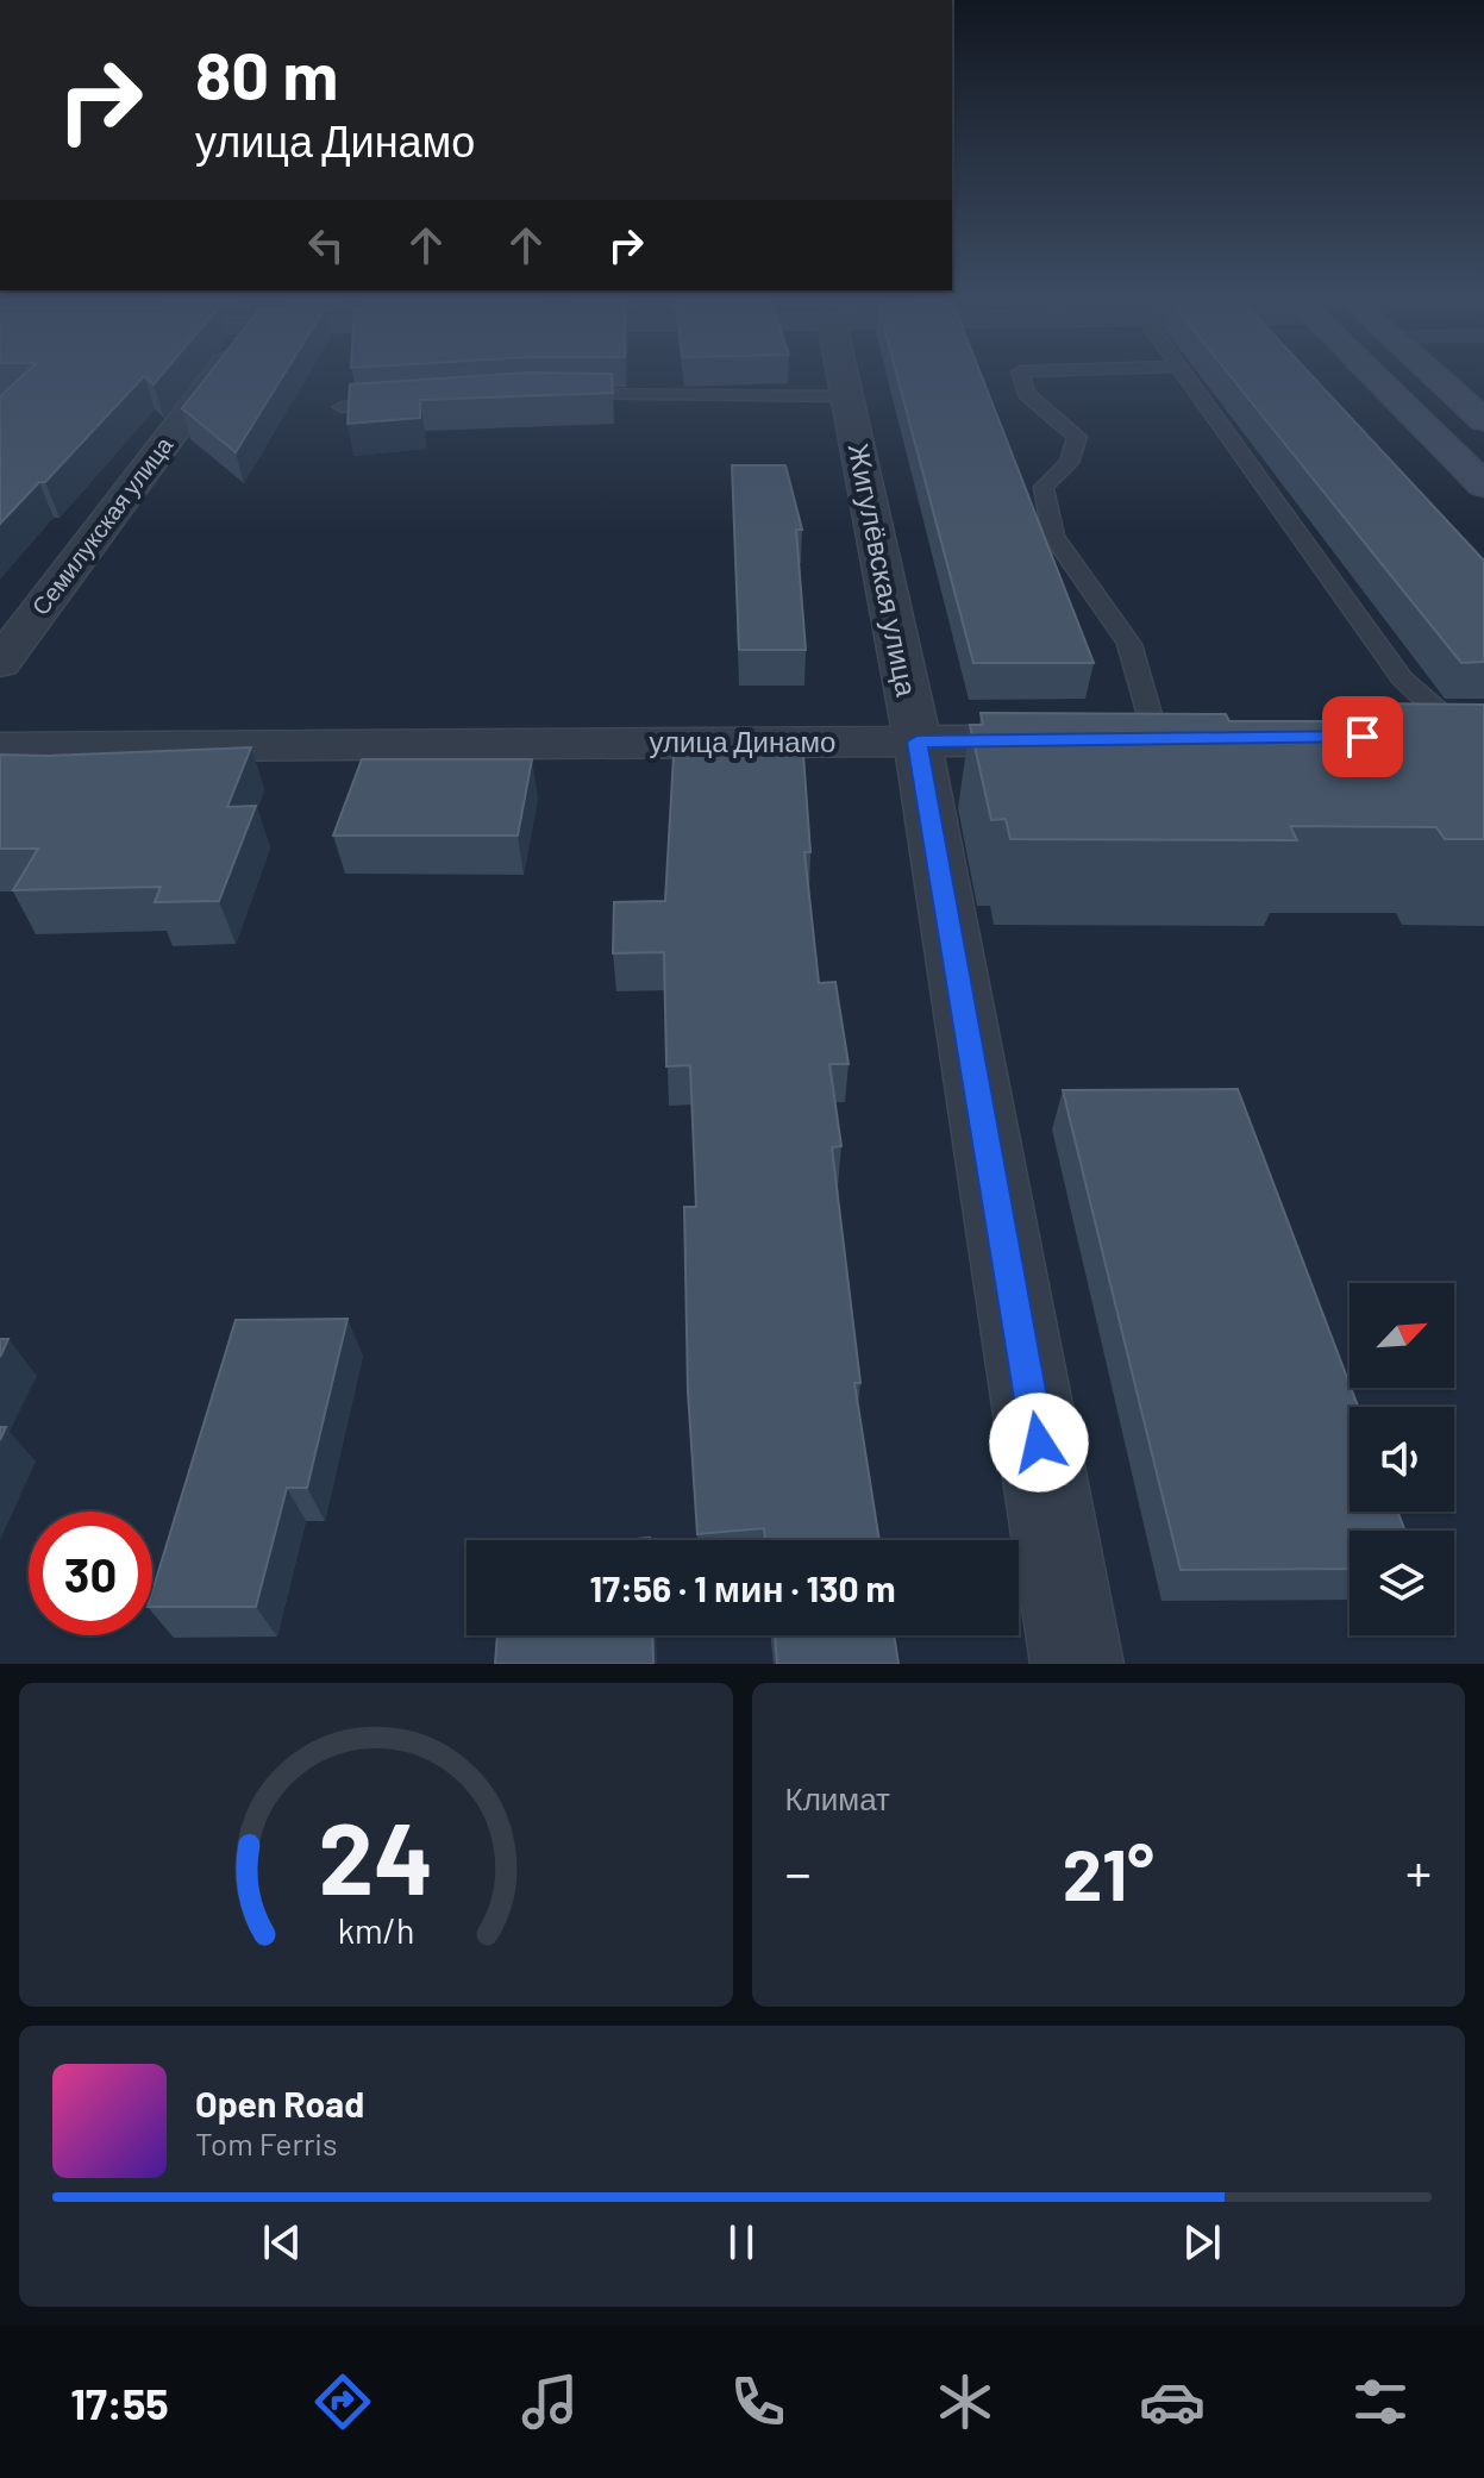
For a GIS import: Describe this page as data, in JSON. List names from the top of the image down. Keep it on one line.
{"streets":{"street":["Семилукская улица","Жигулёвская улица","улица Динамо"]},"crossings":[["Жигулёвская улица","улица Динамо"]],"north":"top right","page":{"turn":["80 m","улица Динамо"],"limit":"30","trip":"17:56 · 1 мин · 130 m","tile":"Климат","heat":["−","21°","+"],"song":["Open Road","Tom Ferris"],"tabs":"17:55","gauge":["24","km/h"]}}
